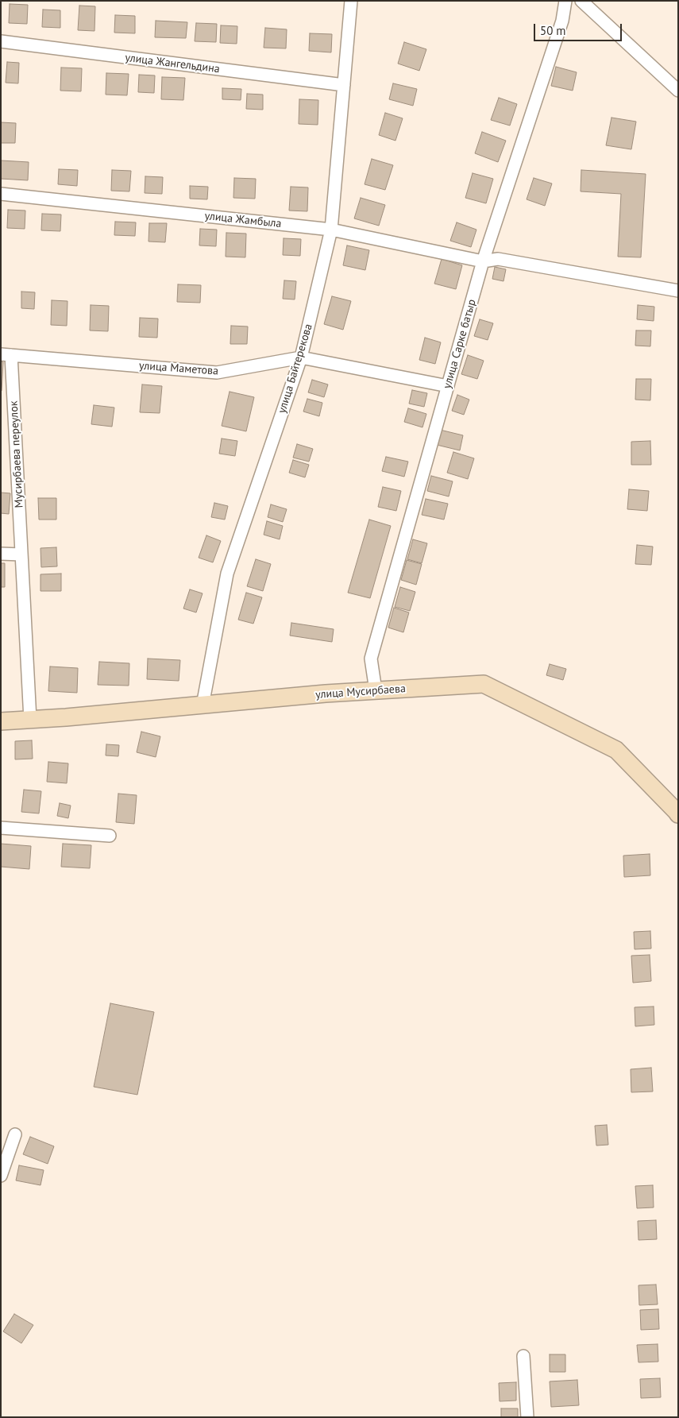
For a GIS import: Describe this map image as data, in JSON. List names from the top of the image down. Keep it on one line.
{"streets":{"street":["улица Жангельдина","улица Жамбыла","улица Сарке батыр","улица Маметова","улица Байтерекова","Мусирбаева переулок","улица Мусирбаева"]},"crossings":[["улица Жангельдина","улица Байтерекова"],["улица Жамбыла","улица Сарке батыр"],["улица Жамбыла","улица Байтерекова"],["улица Сарке батыр","улица Маметова"],["улица Сарке батыр","улица Мусирбаева"],["улица Маметова","улица Байтерекова"],["улица Маметова","Мусирбаева переулок"],["улица Байтерекова","улица Мусирбаева"],["Мусирбаева переулок","улица Мусирбаева"]],"scale_bar":"50 m"}
